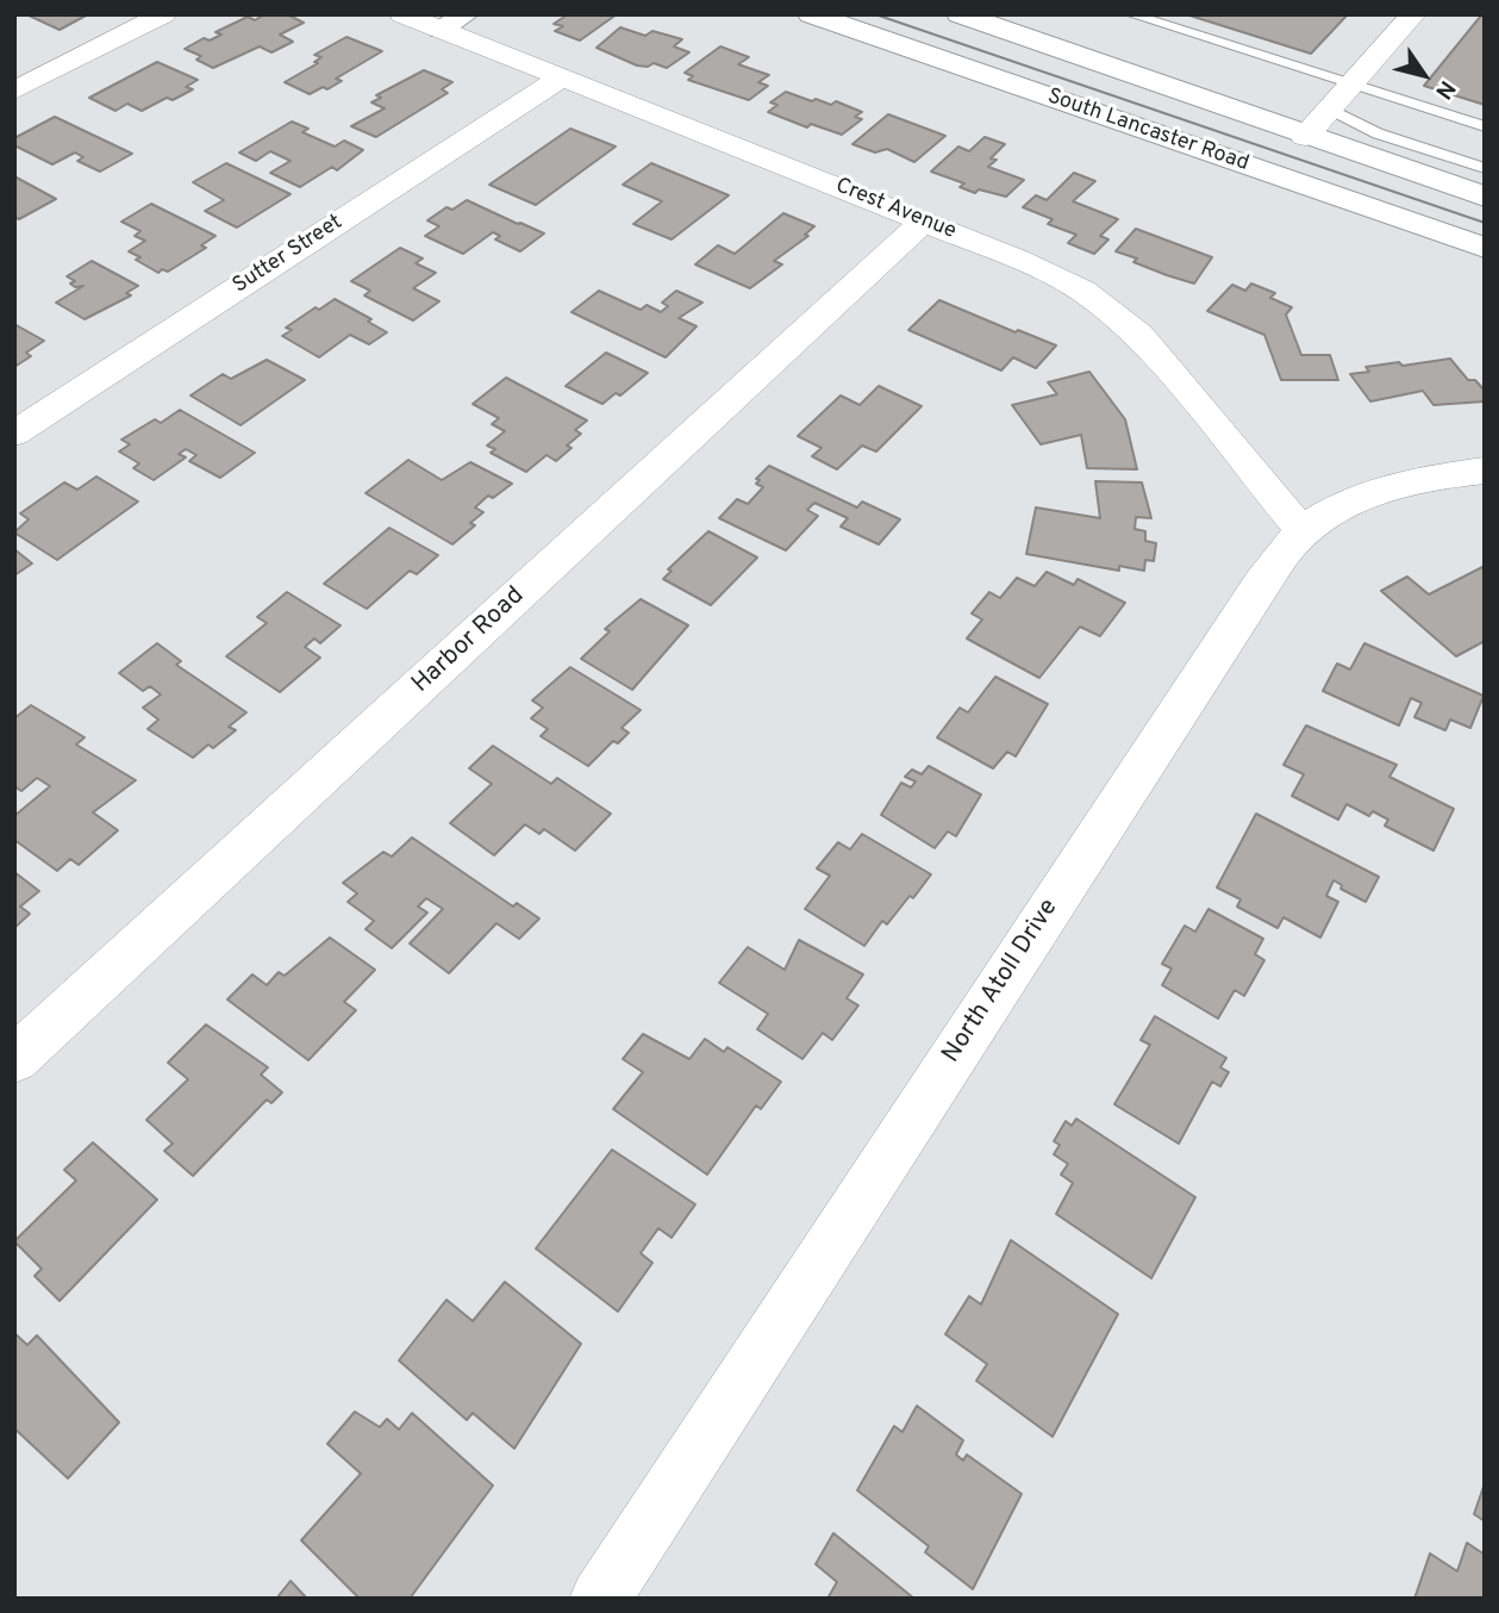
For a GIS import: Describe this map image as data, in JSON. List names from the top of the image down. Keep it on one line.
{"streets":{"main road":["South Lancaster Road"],"street":["Crest Avenue","Sutter Street","Harbor Road","North Atoll Drive"]},"crossings":[["Crest Avenue","Sutter Street"],["Crest Avenue","Harbor Road"],["Crest Avenue","North Atoll Drive"]],"north":"bottom right"}
